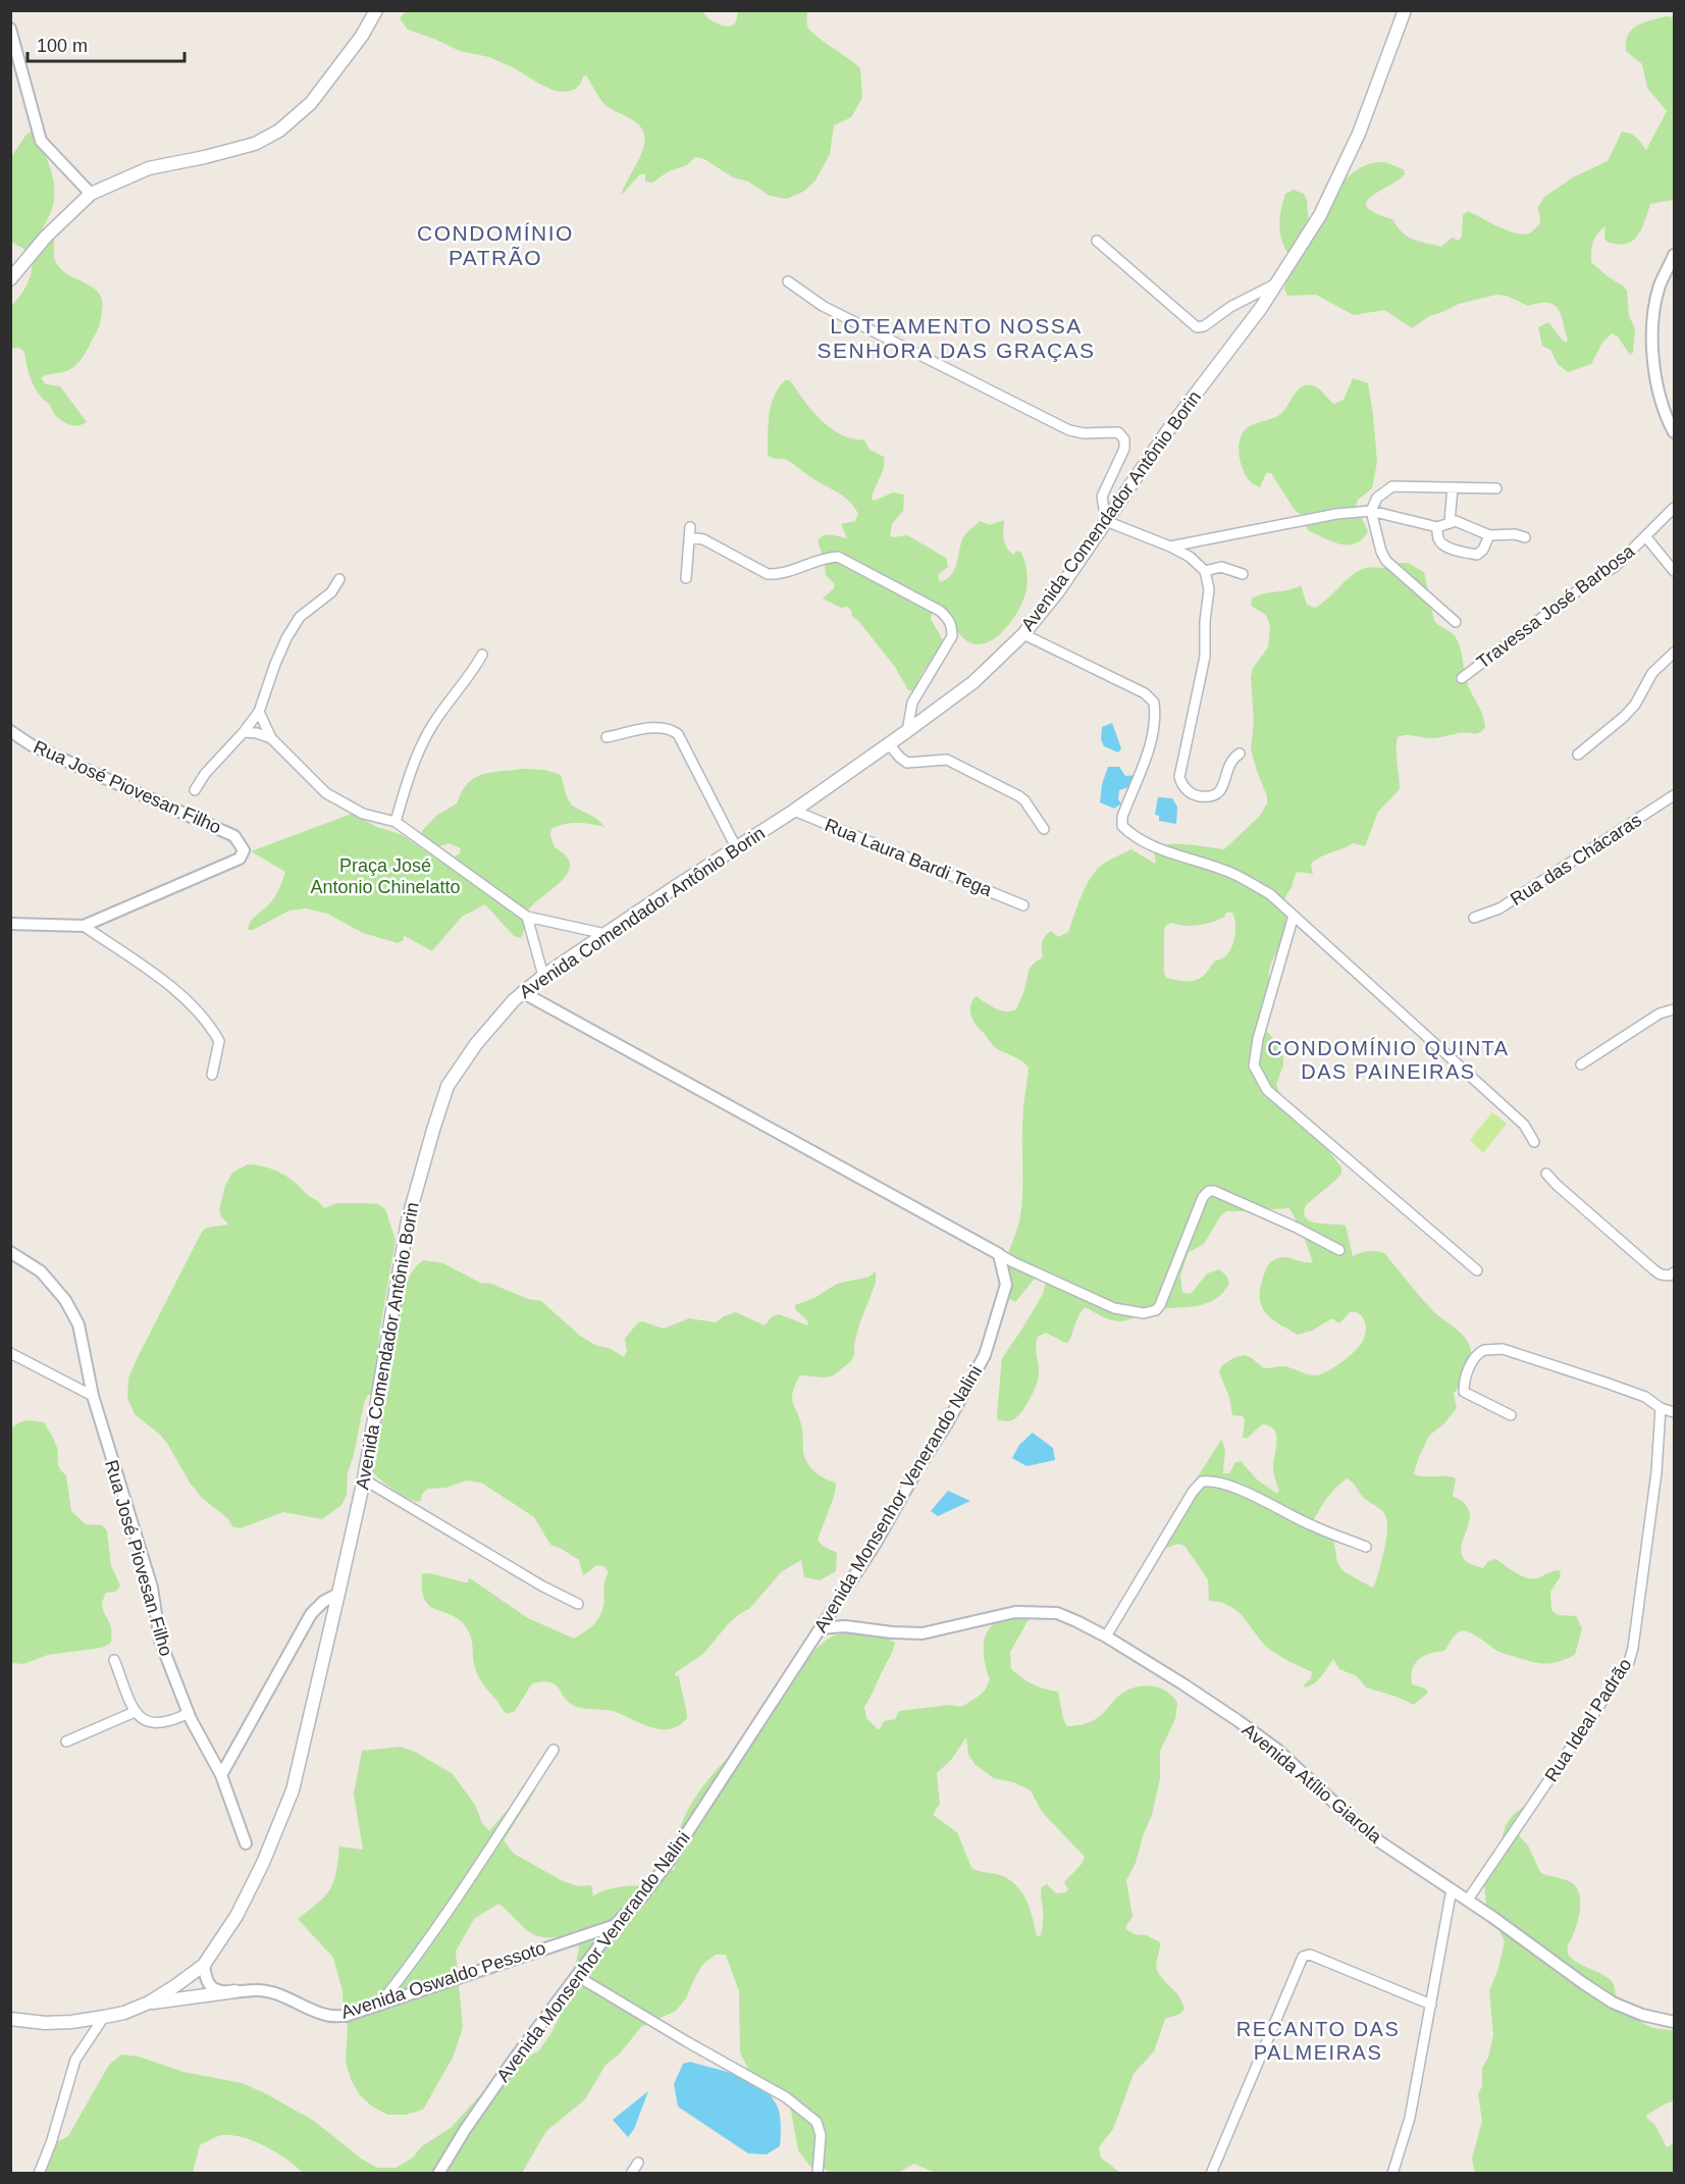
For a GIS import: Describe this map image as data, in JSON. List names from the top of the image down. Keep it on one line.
{"streets":{"main road":["Avenida Comendador Antônio Borin"],"street":["Travessa José Barbosa","Rua José Piovesan Filho","Rua Laura Bardi Tega","Rua das Chácaras","Avenida Monsenhor Venerando Nalini","Rua Ideal Padrão","Avenida Atílio Giarola","Avenida Oswaldo Pessoto"]},"crossings":[["Avenida Comendador Antônio Borin","Rua Laura Bardi Tega"],["Avenida Comendador Antônio Borin","Avenida Oswaldo Pessoto"],["Avenida Monsenhor Venerando Nalini","Avenida Atílio Giarola"],["Avenida Monsenhor Venerando Nalini","Avenida Oswaldo Pessoto"],["Rua Ideal Padrão","Avenida Atílio Giarola"]],"districts":["CONDOMÍNIO PATRÃO","LOTEAMENTO NOSSA SENHORA DAS GRAÇAS","CONDOMÍNIO QUINTA DAS PAINEIRAS","RECANTO DAS PALMEIRAS"],"parks":["Praça José Antonio Chinelatto"],"scale_bar":"100 m"}
